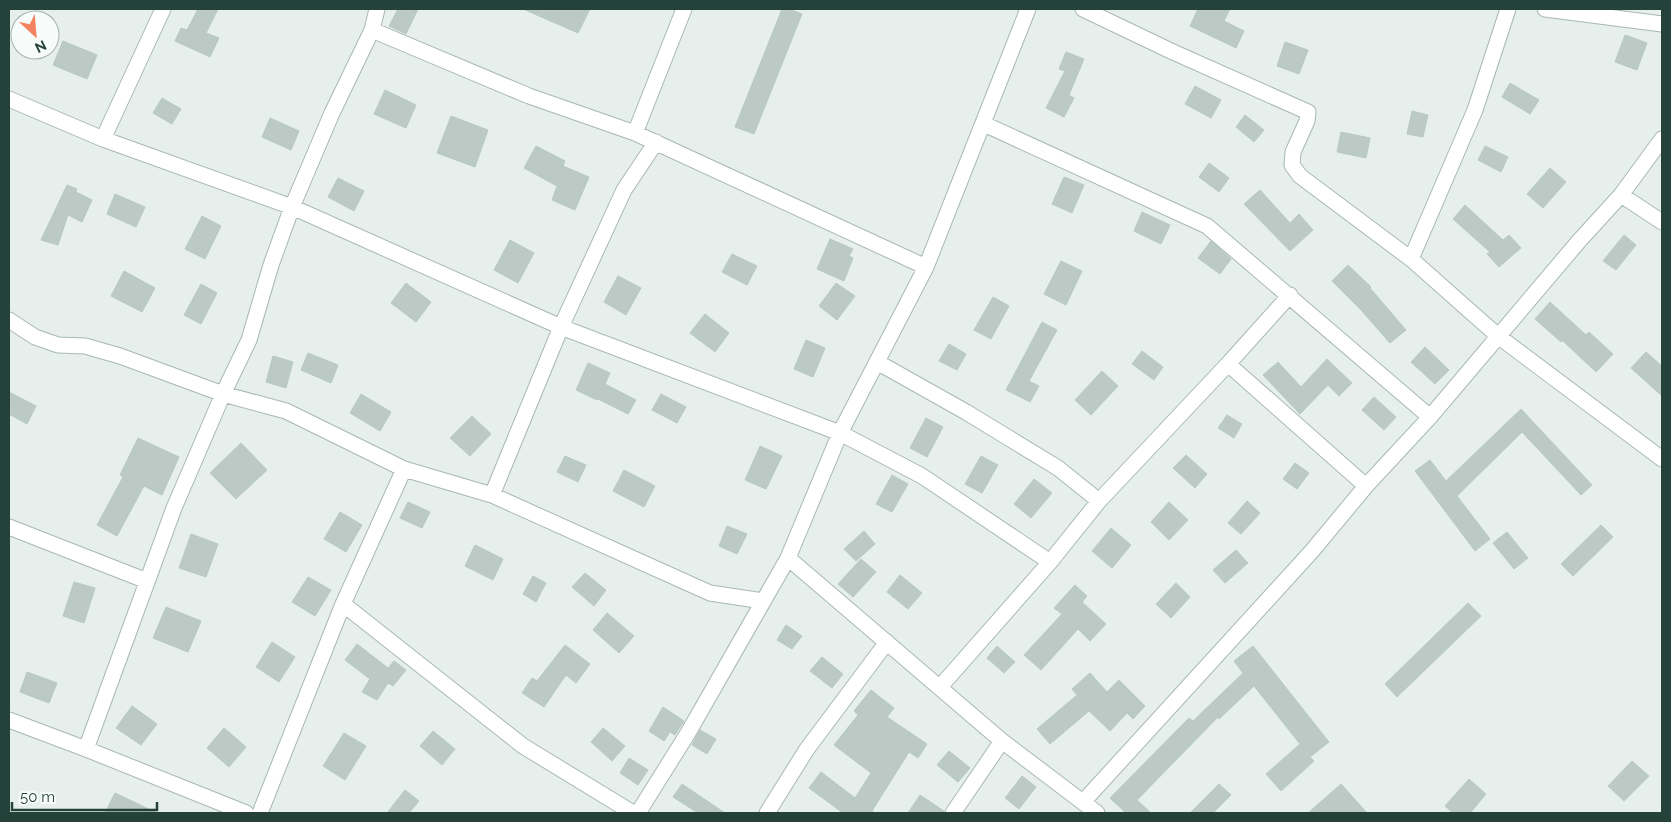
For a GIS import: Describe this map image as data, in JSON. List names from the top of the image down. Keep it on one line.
{"scale_bar":"50 m","north":"bottom right"}
